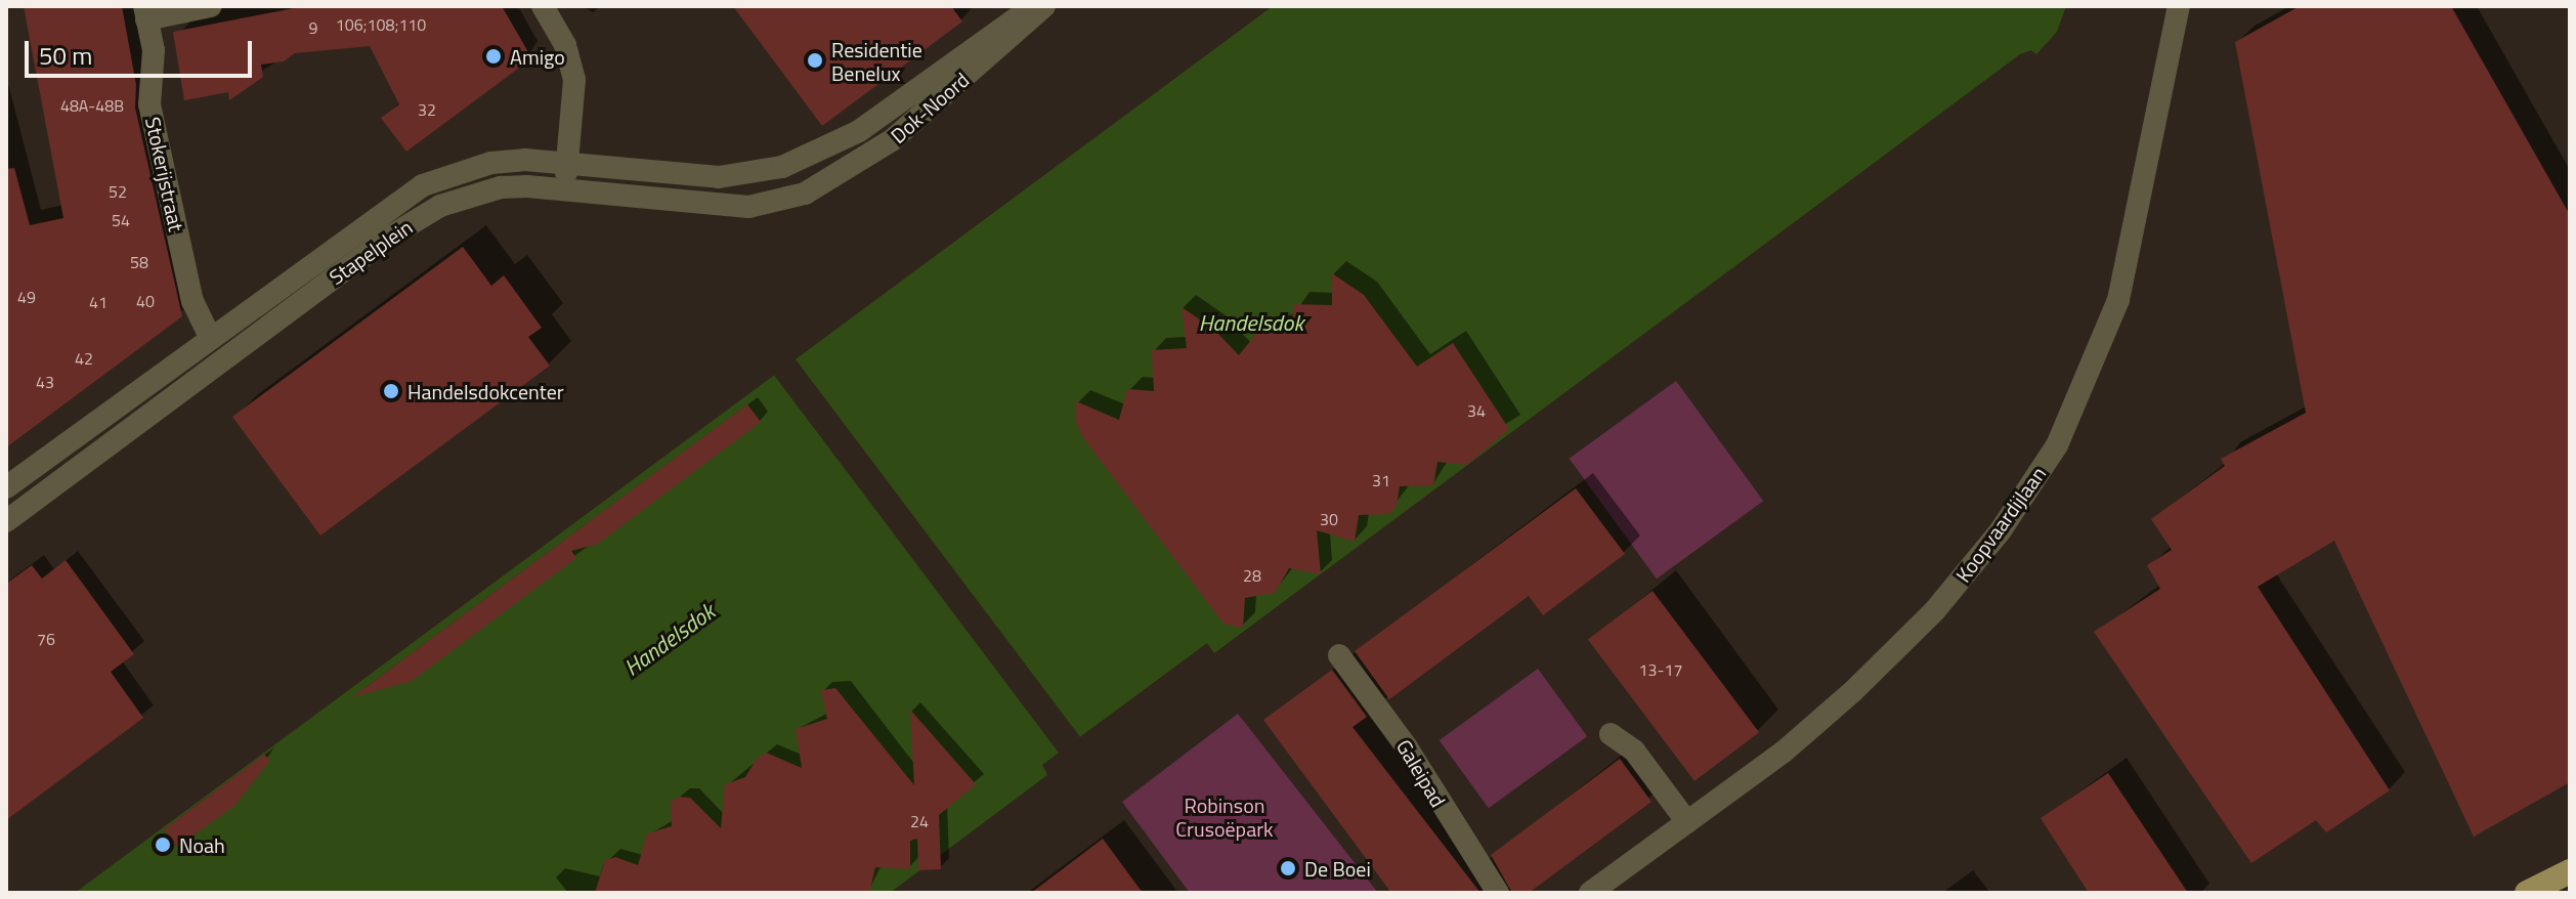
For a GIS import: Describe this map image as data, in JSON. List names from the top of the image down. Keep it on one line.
{"streets":{"street":["Dok-Noord","Stokerijstraat","Stapelplein","Koopvaardijlaan","Galeipad"]},"crossings":[["Dok-Noord","Stapelplein"],["Stokerijstraat","Stapelplein"]],"water":["Handelsdok"],"parks":["Robinson Crusoëpark"],"places":["Amigo","Residentie Benelux","Handelsdokcenter","Noah","De Boei"],"house_numbers":["106;108;110","9","48A-48B","32","52","54","58","49","40","41","42","43","34","31","30","28","76","13-17","24"],"scale_bar":"50 m"}
